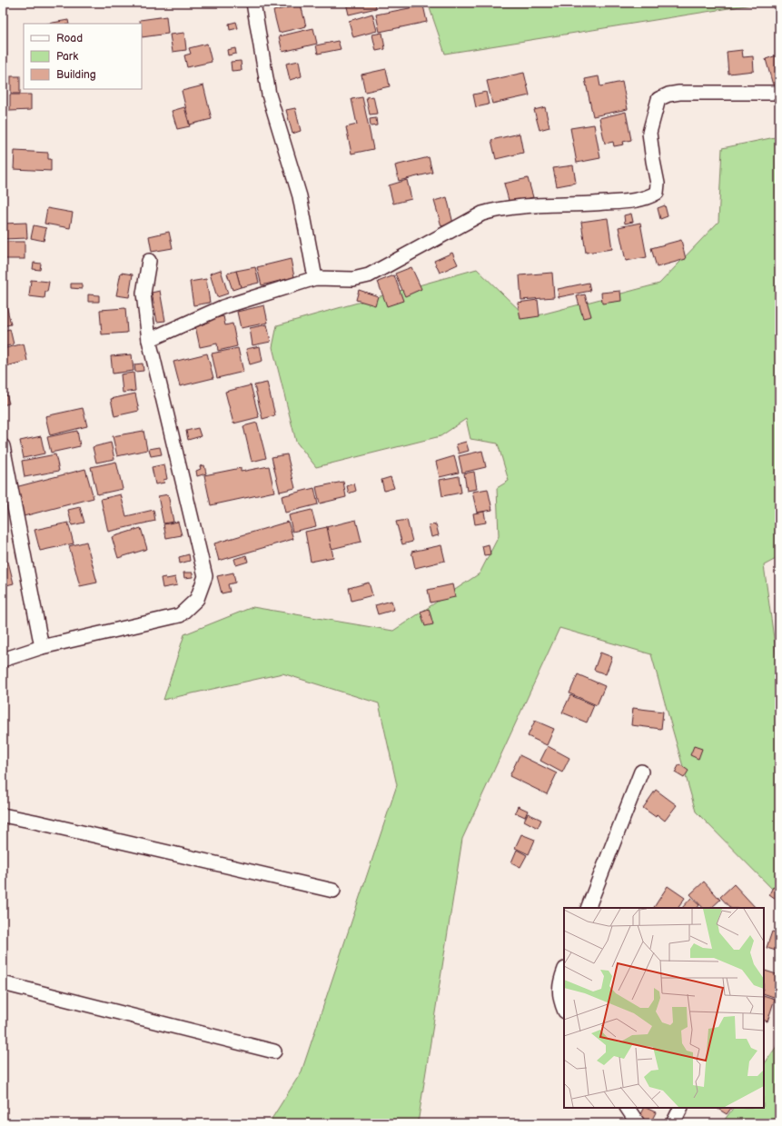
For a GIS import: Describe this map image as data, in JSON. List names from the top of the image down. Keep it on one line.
{"legend":["Road","Park","Building"]}
